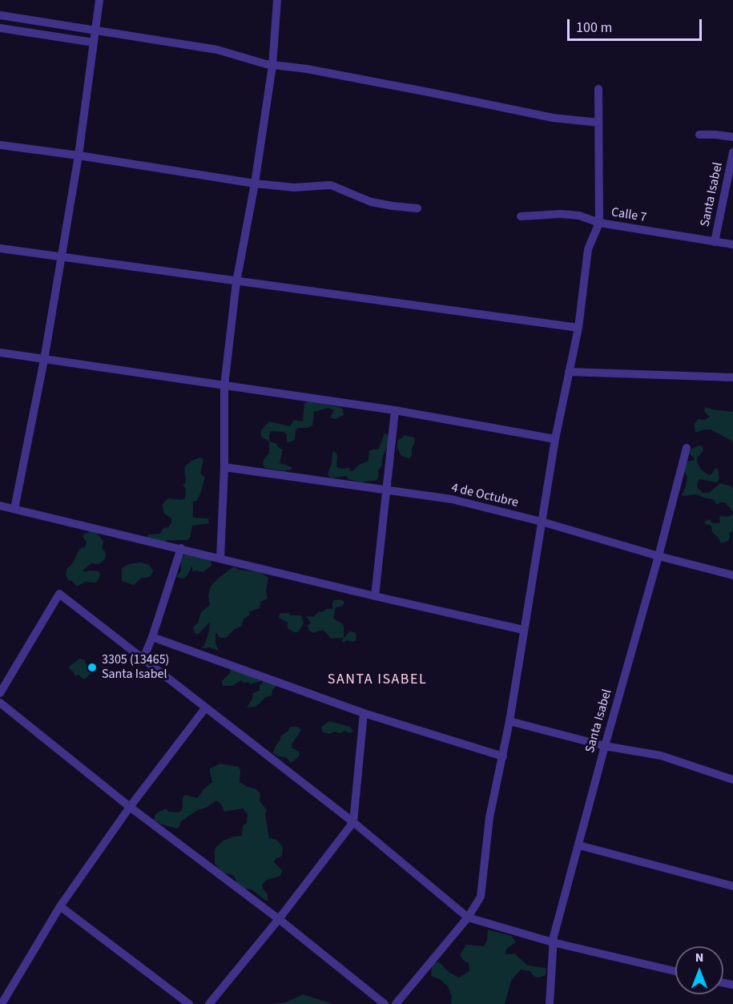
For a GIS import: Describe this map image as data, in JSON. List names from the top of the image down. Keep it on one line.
{"streets":{"street":["Santa Isabel","Calle 7","4 de Octubre"]},"crossings":[["Santa Isabel","Calle 7"],["Santa Isabel","4 de Octubre"]],"districts":["SANTA ISABEL"],"places":["3305 (13465) Santa Isabel"],"scale_bar":"100 m","north":"top"}
